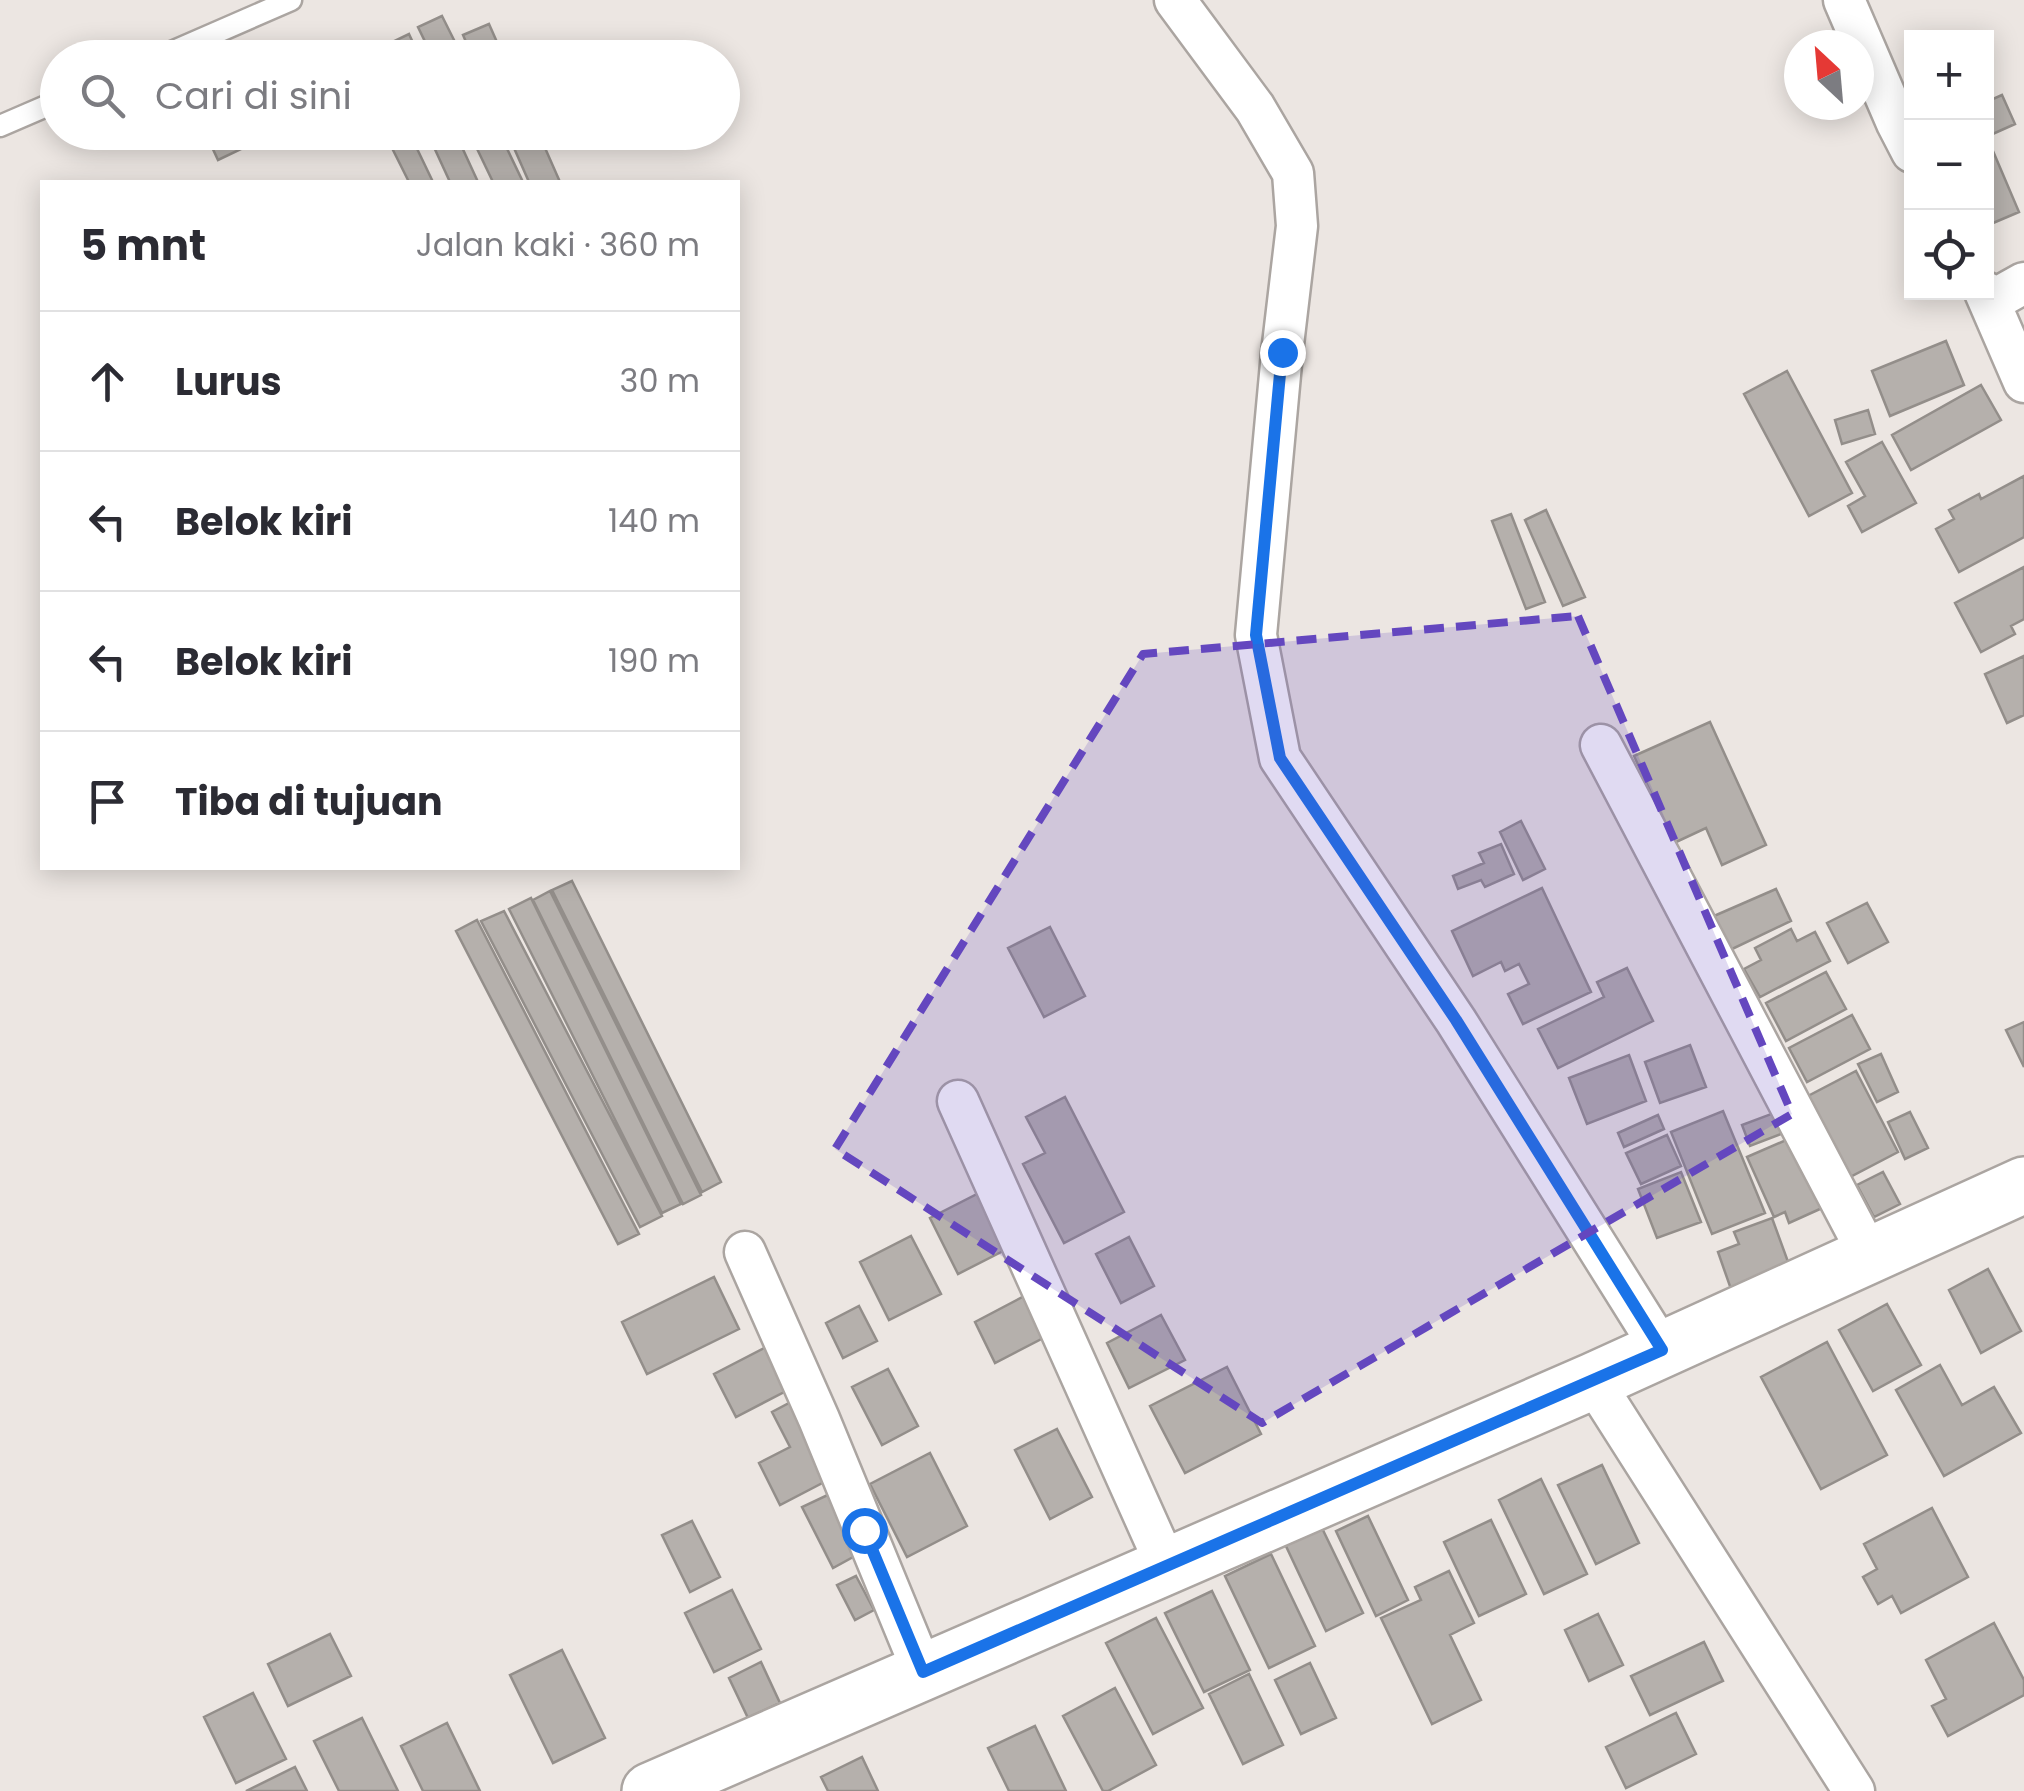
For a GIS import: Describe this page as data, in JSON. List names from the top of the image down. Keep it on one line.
{"north":"top left","page":{"map_buttons":["+","−"],"search":"Cari di sini","heading":["5 mnt","Jalan kaki · 360 m"],"list":[["Lurus","30 m"],["Belok kiri","140 m"],["Belok kiri","190 m"],"Tiba di tujuan"]}}
